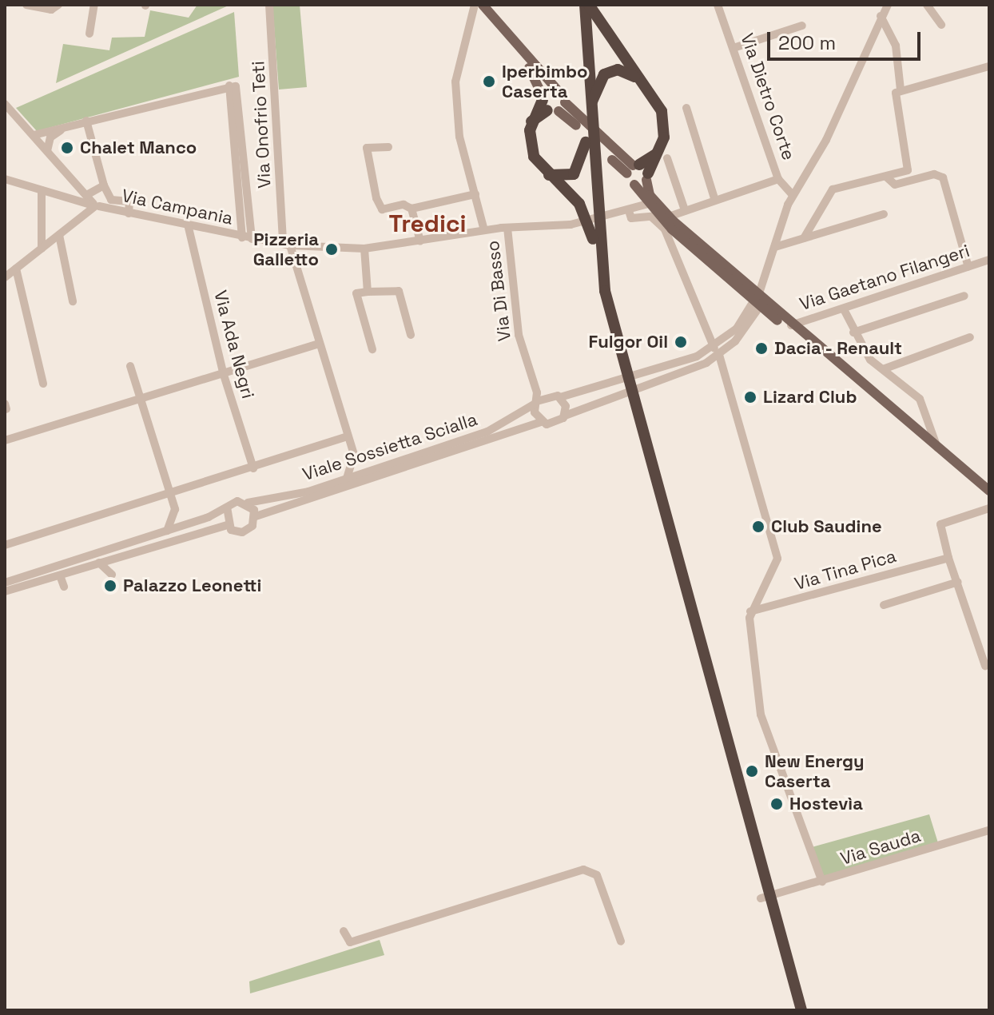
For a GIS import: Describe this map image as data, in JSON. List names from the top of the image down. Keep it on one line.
{"streets":{"street":["Via Dietro Corte","Via Onofrio Teti","Via Campania","Via Gaetano Filangeri","Via Di Basso","Via Ada Negri","Viale Sossietta Scialla","Via Tina Pica","Via Sauda"]},"crossings":[["Via Onofrio Teti","Via Campania"],["Via Campania","Via Di Basso"],["Via Campania","Via Ada Negri"],["Via Campania","Viale Sossietta Scialla"],["Via Campania","Via Tina Pica"],["Via Di Basso","Viale Sossietta Scialla"]],"districts":["Tredici"],"places":["Iperbimbo Caserta","Chalet Manco","Pizzeria Galletto","Fulgor Oil","Dacia - Renault","Lizard Club","Club Saudine","Palazzo Leonetti","New Energy Caserta","Hostevìa"],"scale_bar":"200 m"}
